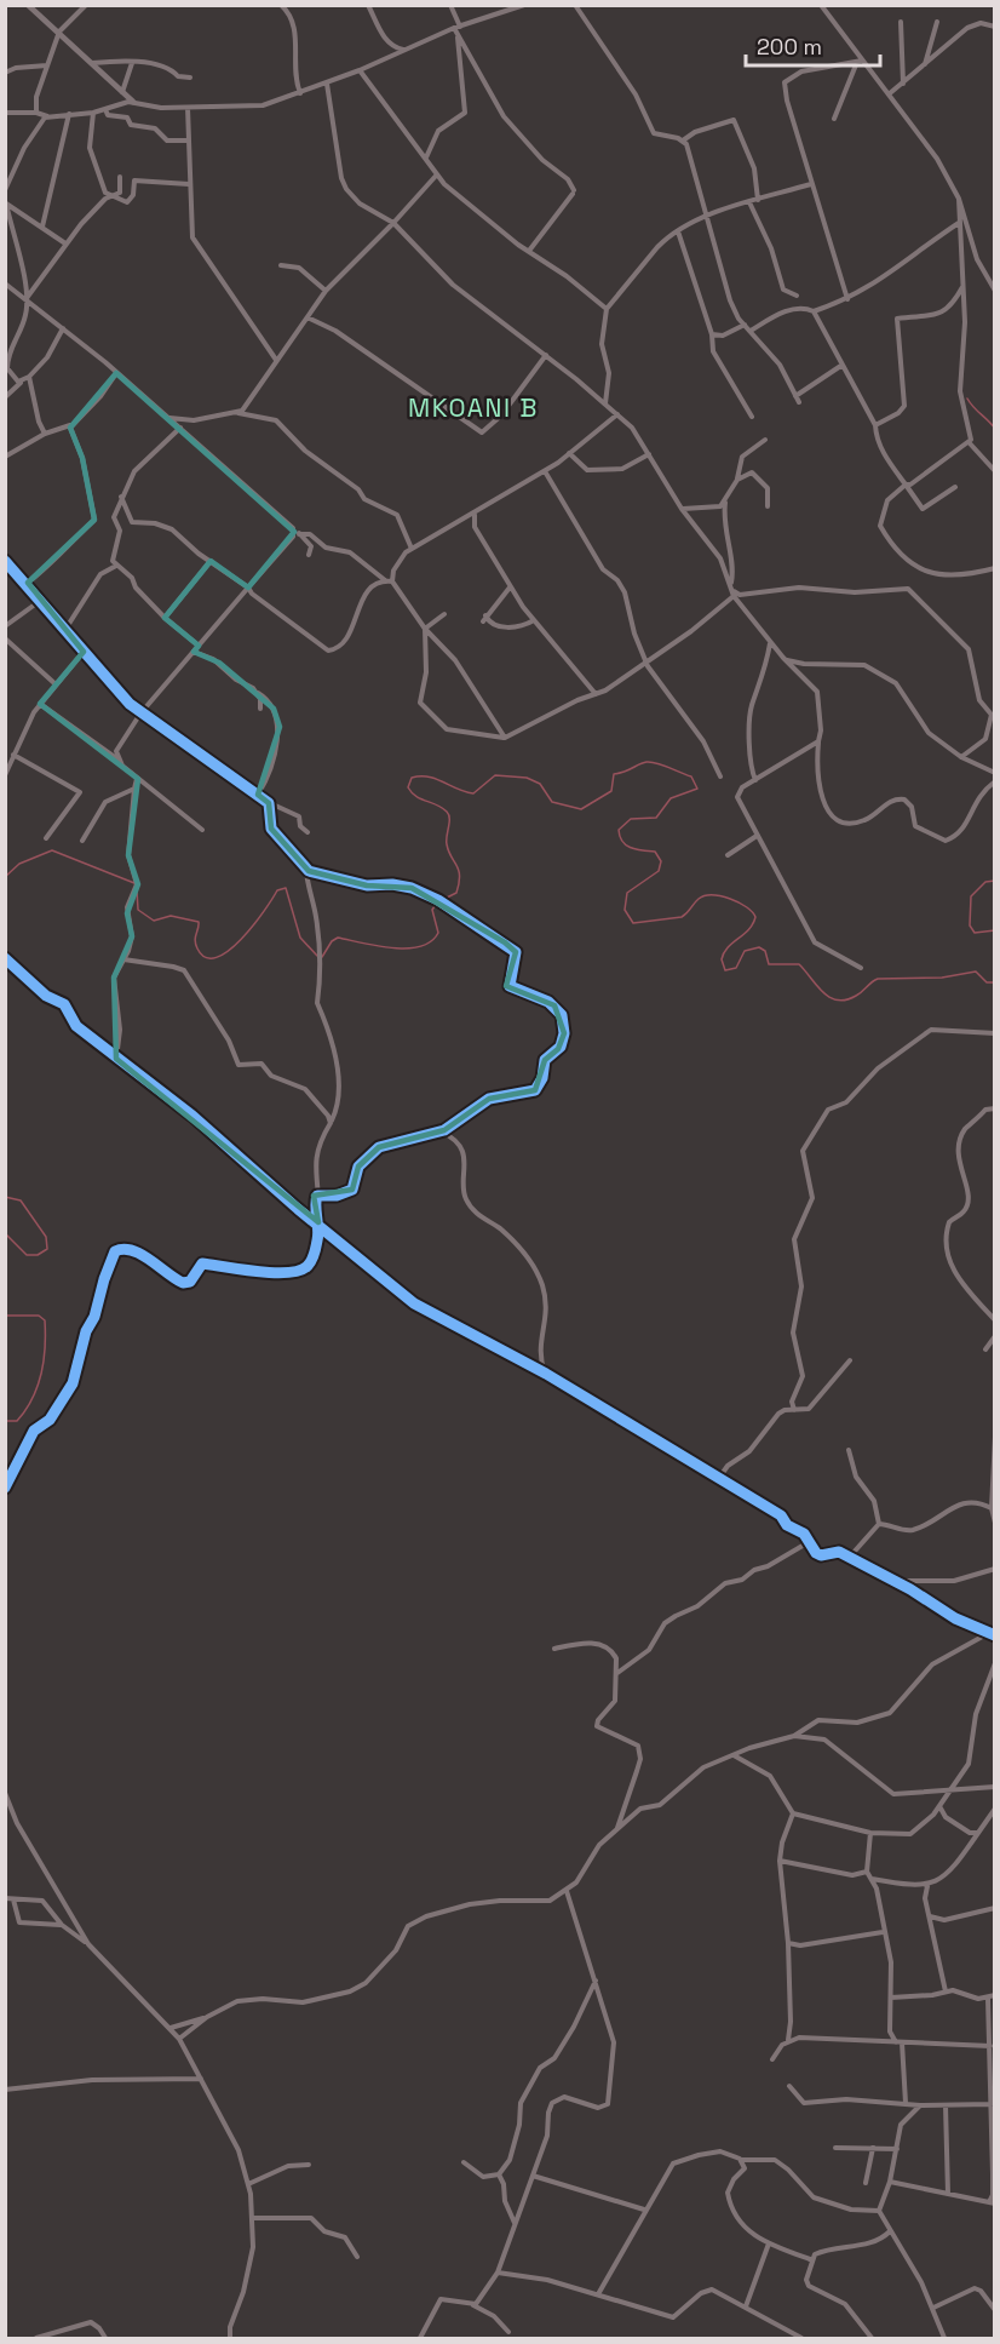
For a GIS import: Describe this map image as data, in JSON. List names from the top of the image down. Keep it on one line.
{"districts":["MKOANI B"],"scale_bar":"200 m"}
